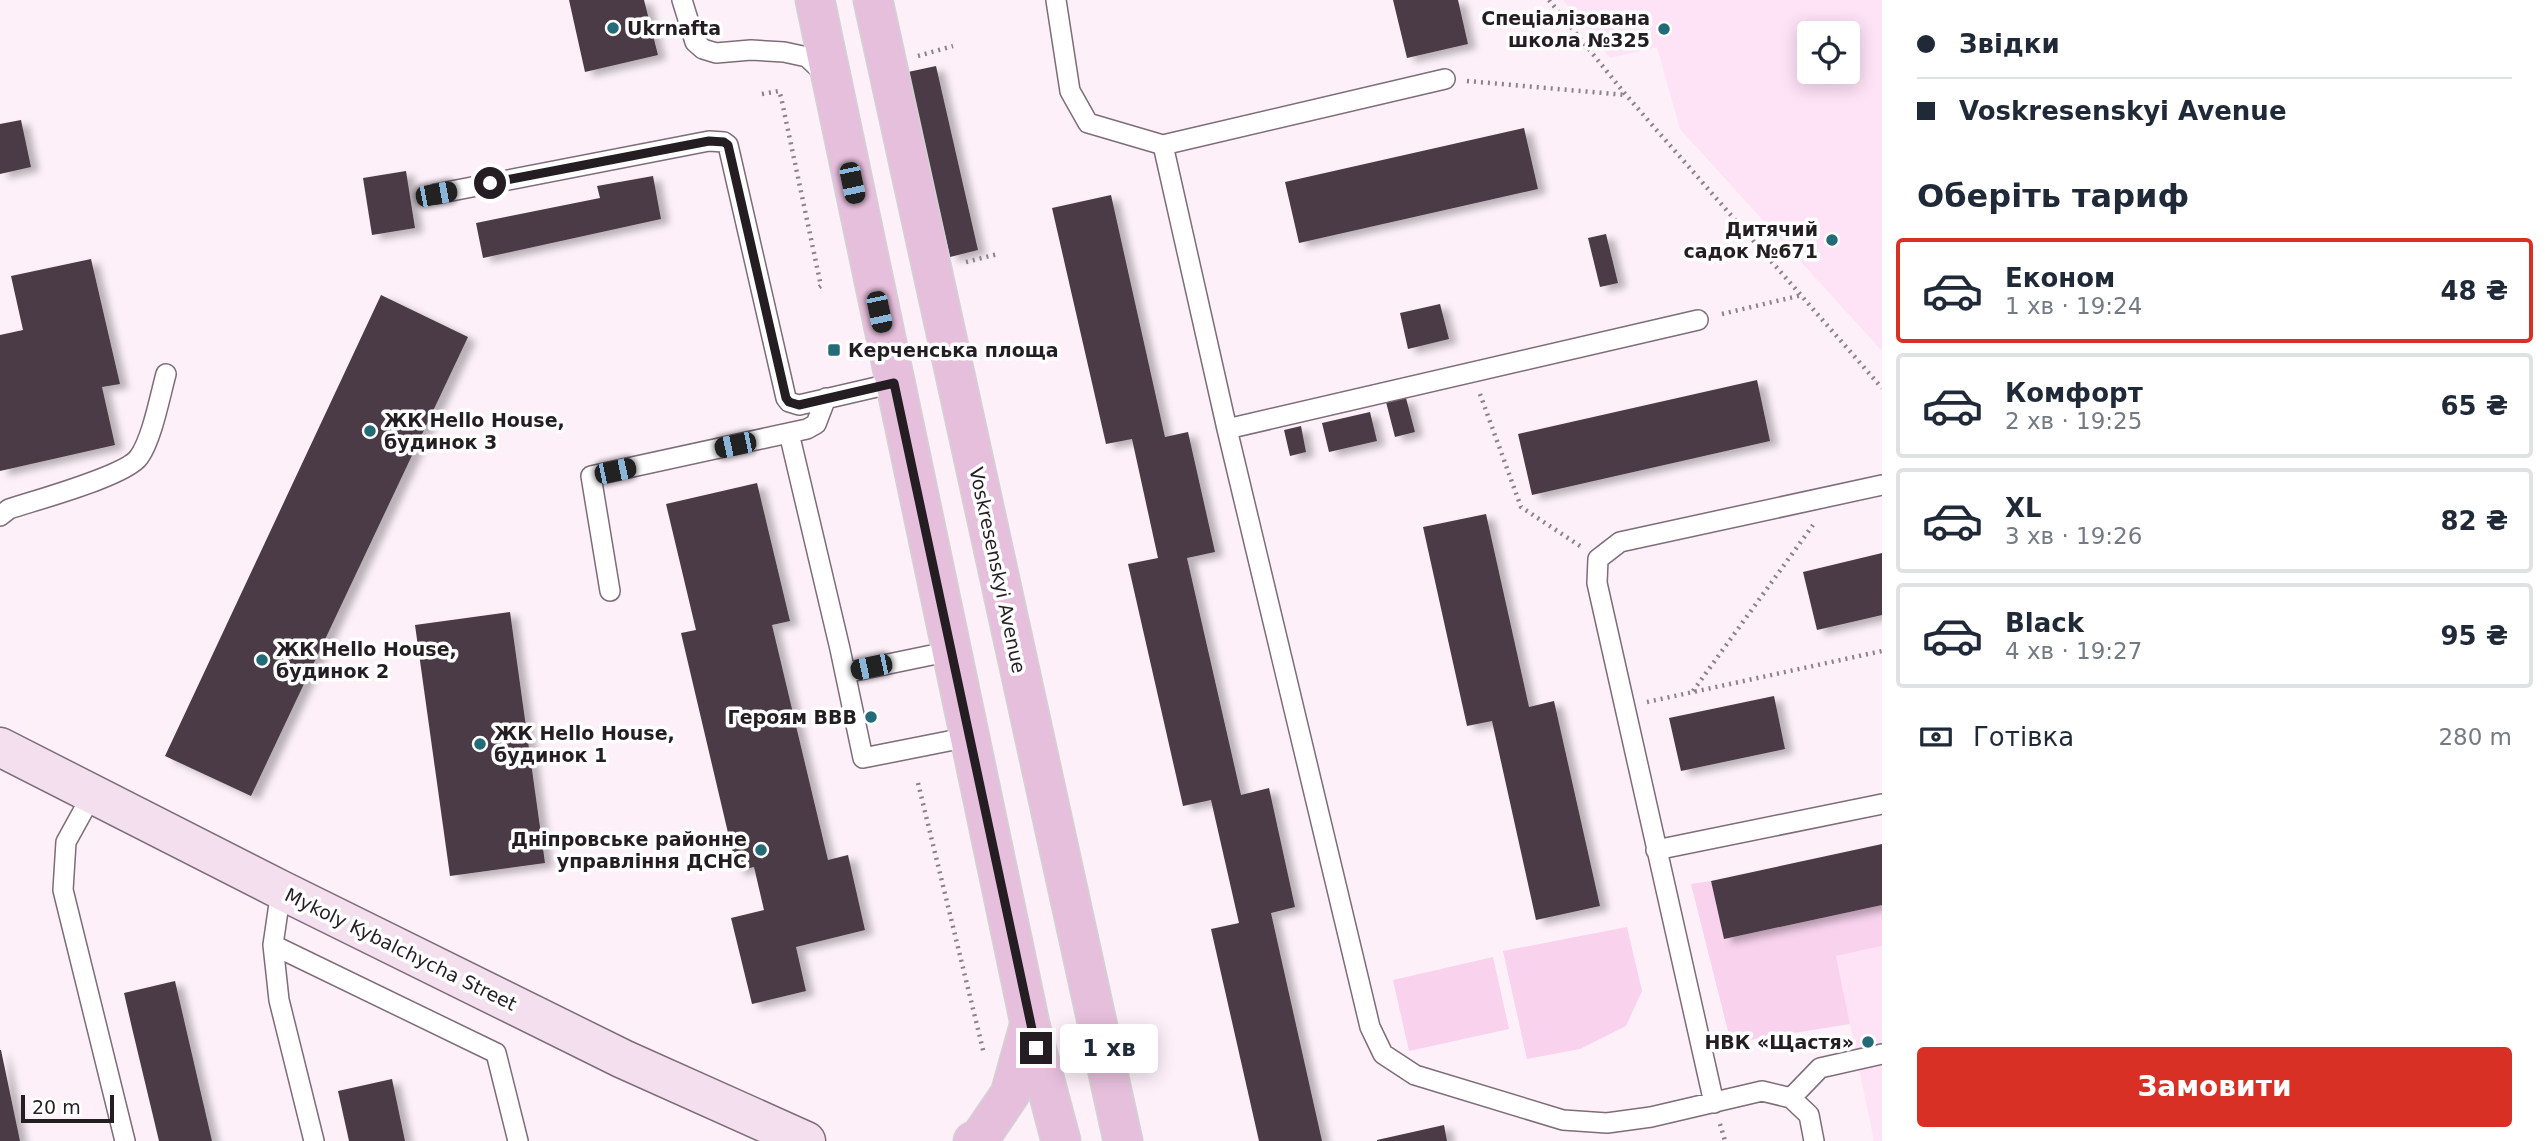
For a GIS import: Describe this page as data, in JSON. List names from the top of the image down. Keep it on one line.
{"streets":{"main road":["Voskresenskyi Avenue"],"street":["Mykoly Kybalchycha Street"]},"places":{"other":["Ukrnafta","Спеціалізована школа №325","Дитячий садок №671","ЖК Hello House, будинок 3","ЖК Hello House, будинок 2","Героям ВВВ","ЖК Hello House, будинок 1","Дніпровське районне управління ДСНС","НВК «Щастя»"],"transit":["Керченська площа"]},"scale_bar":"20 m","page":{"banner":["Звідки","Voskresenskyi Avenue"],"heading":"Оберіть тариф","list":[{"name":"Економ","note":"1 хв · 19:24","value":"48 ₴"},{"name":"Комфорт","note":"2 хв · 19:25","value":"65 ₴"},{"name":"XL","note":"3 хв · 19:26","value":"82 ₴"},{"name":"Black","note":"4 хв · 19:27","value":"95 ₴"}],"pay":["Готівка","280 m"],"bubble":"1 хв","buttons":"Замовити","scale":"20 m"}}
